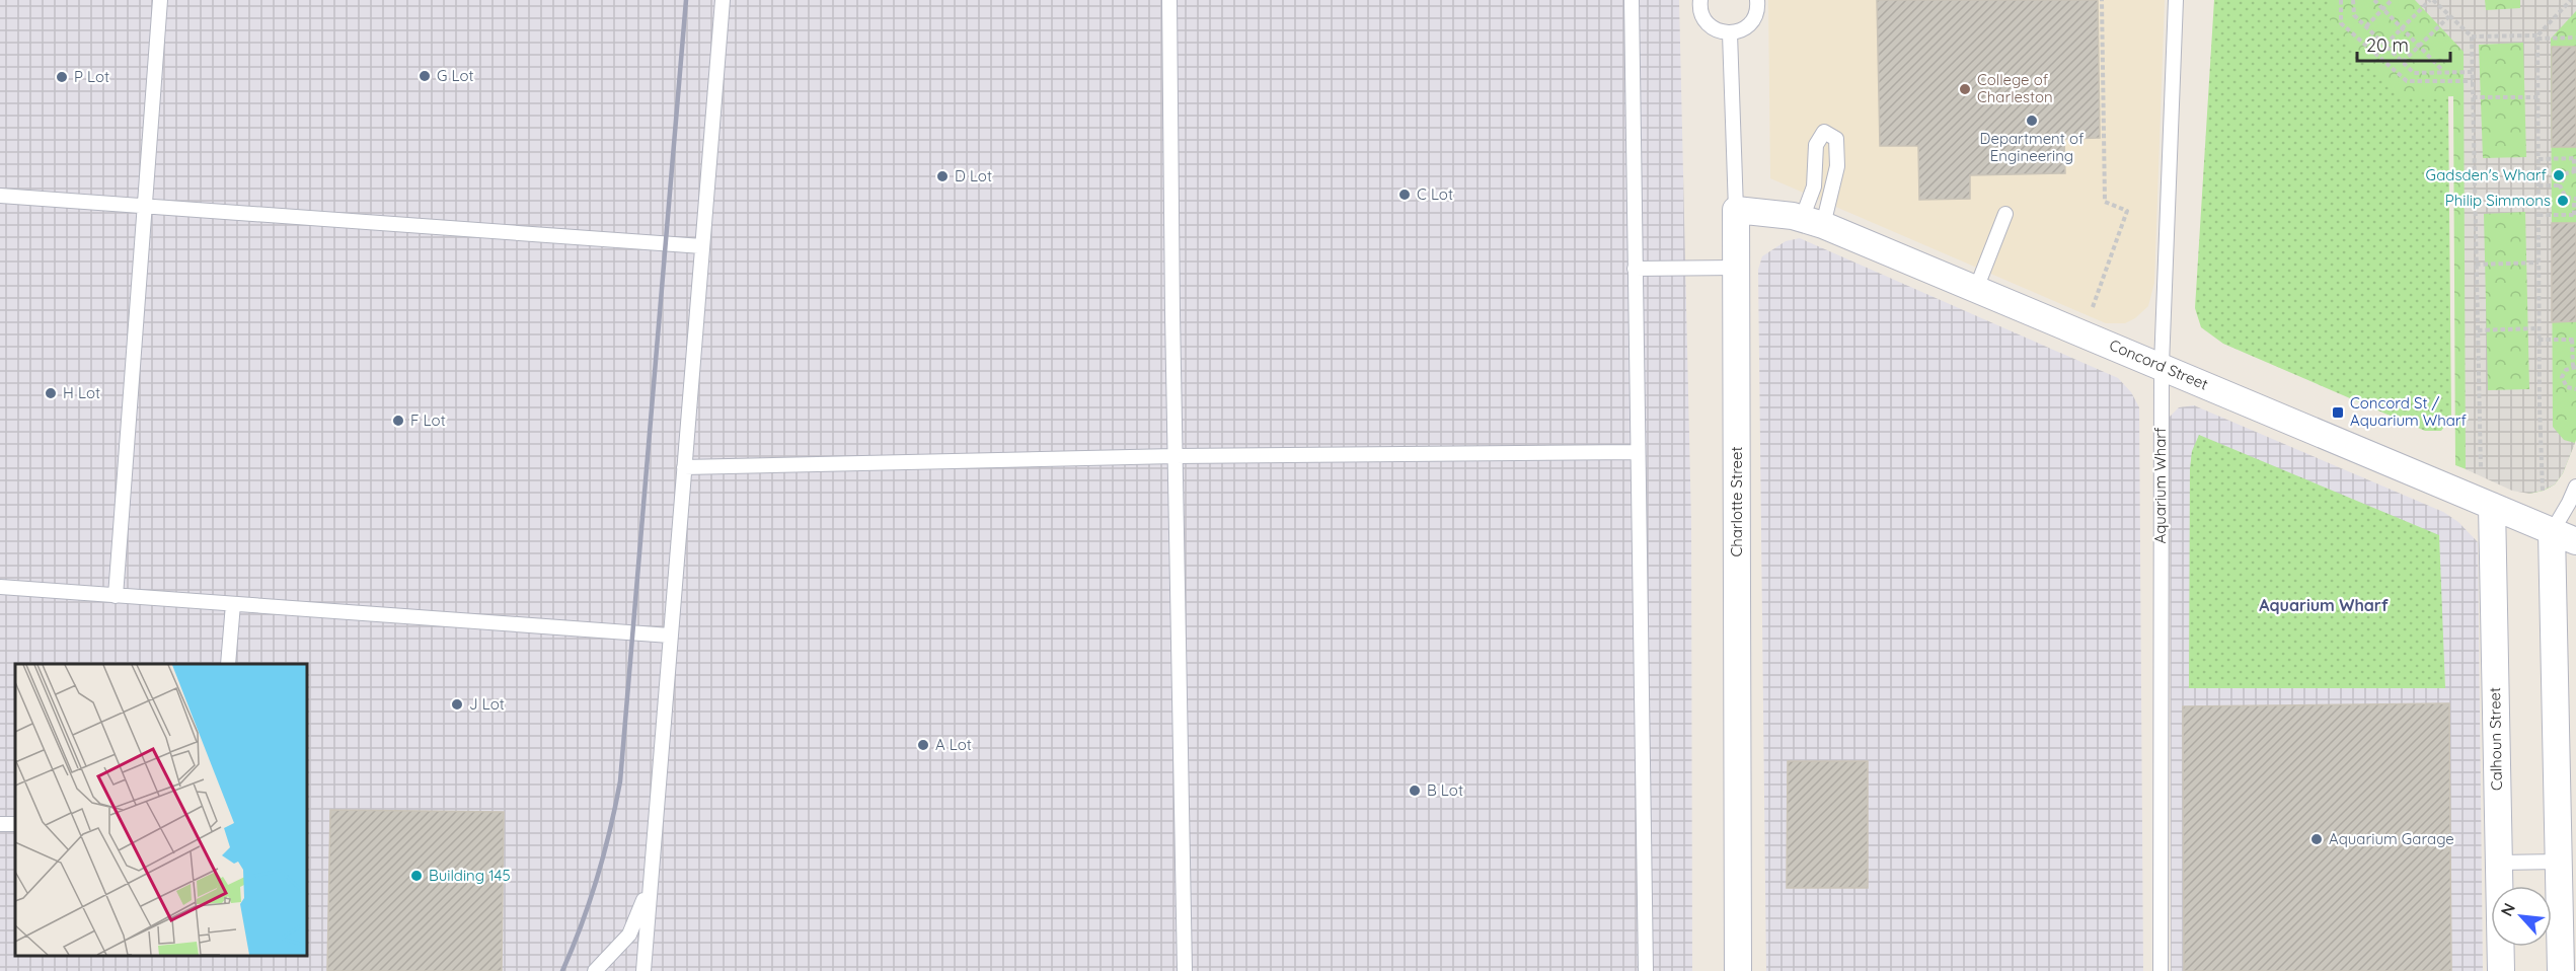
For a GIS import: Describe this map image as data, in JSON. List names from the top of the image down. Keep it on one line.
{"streets":{"street":["Concord Street","Charlotte Street","Calhoun Street"],"lane":["Aquarium Wharf"]},"crossings":[["Concord Street","Aquarium Wharf"],["Concord Street","Charlotte Street"],["Concord Street","Calhoun Street"]],"districts":["Aquarium Wharf"],"places":{"other":["G Lot","P Lot","College of Charleston","Department of Engineering","Gadsden's Wharf","D Lot","C Lot","Philip Simmons","H Lot","F Lot","J Lot","A Lot","B Lot","Aquarium Garage","Building 145"],"transit":["Concord St / Aquarium Wharf"]},"scale_bar":"20 m","north":"top left"}
